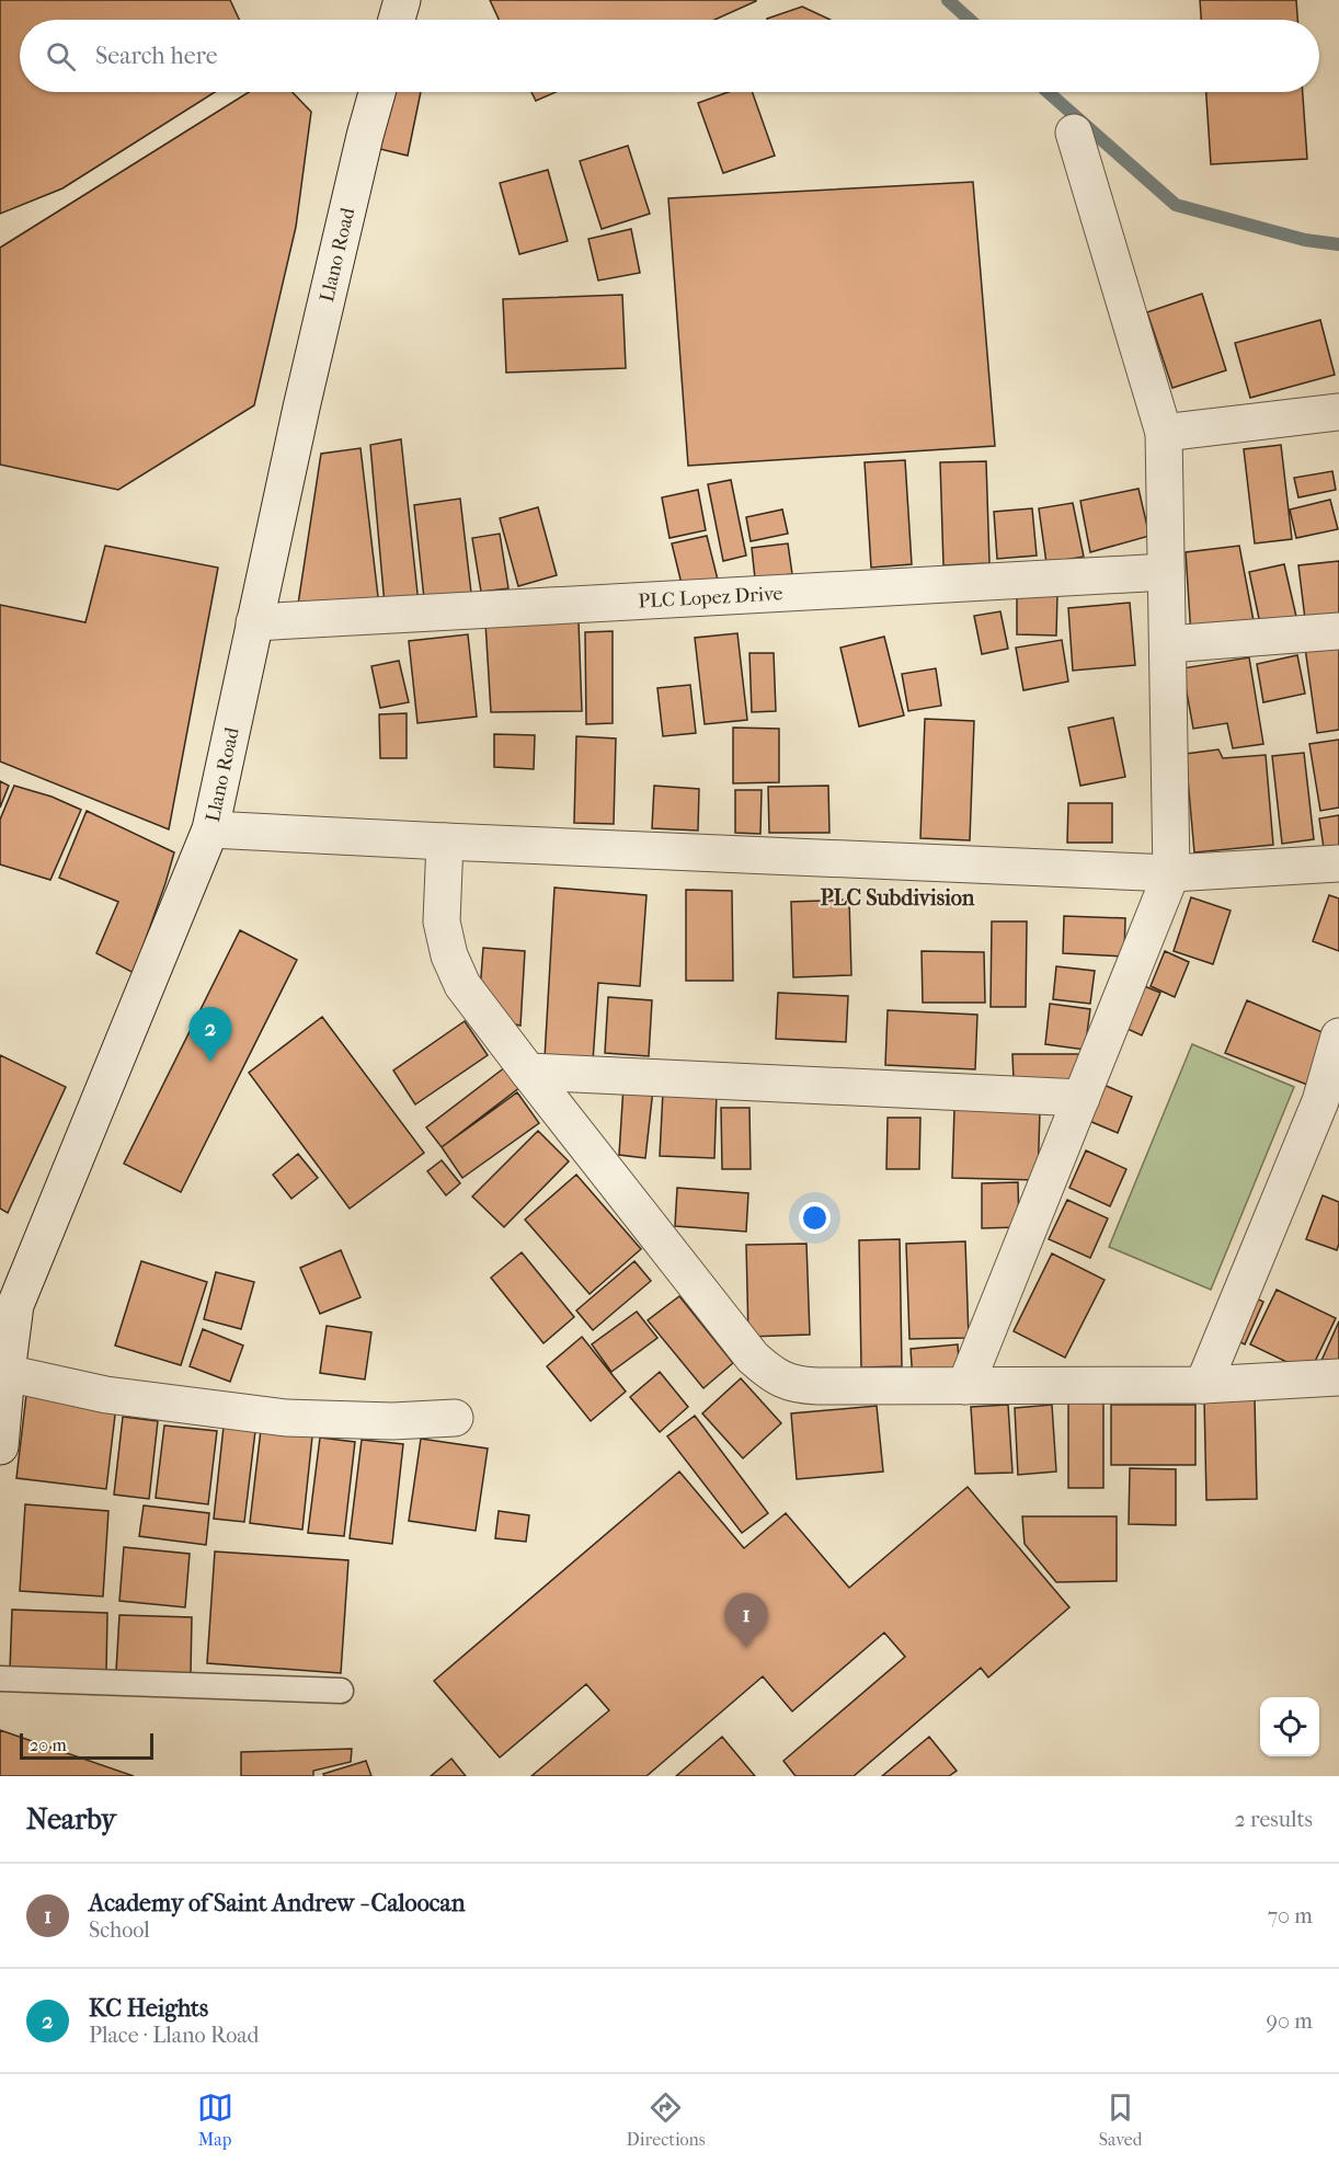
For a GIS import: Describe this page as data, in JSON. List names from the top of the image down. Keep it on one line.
{"streets":{"street":["Llano Road","PLC Lopez Drive"]},"crossings":[["Llano Road","PLC Lopez Drive"]],"districts":["PLC Subdivision"],"scale_bar":"20 m","page":{"search":"Search here","pins":["2","1"],"scale":"20 m","heading":["Nearby","2 results"],"list":[{"mark":"1","name":"Academy of Saint Andrew - Caloocan","note":"School","value":"70 m"},{"mark":"2","name":"KC Heights","note":"Place · Llano Road","value":"90 m"}],"nav":["Map","Directions","Saved"]}}
